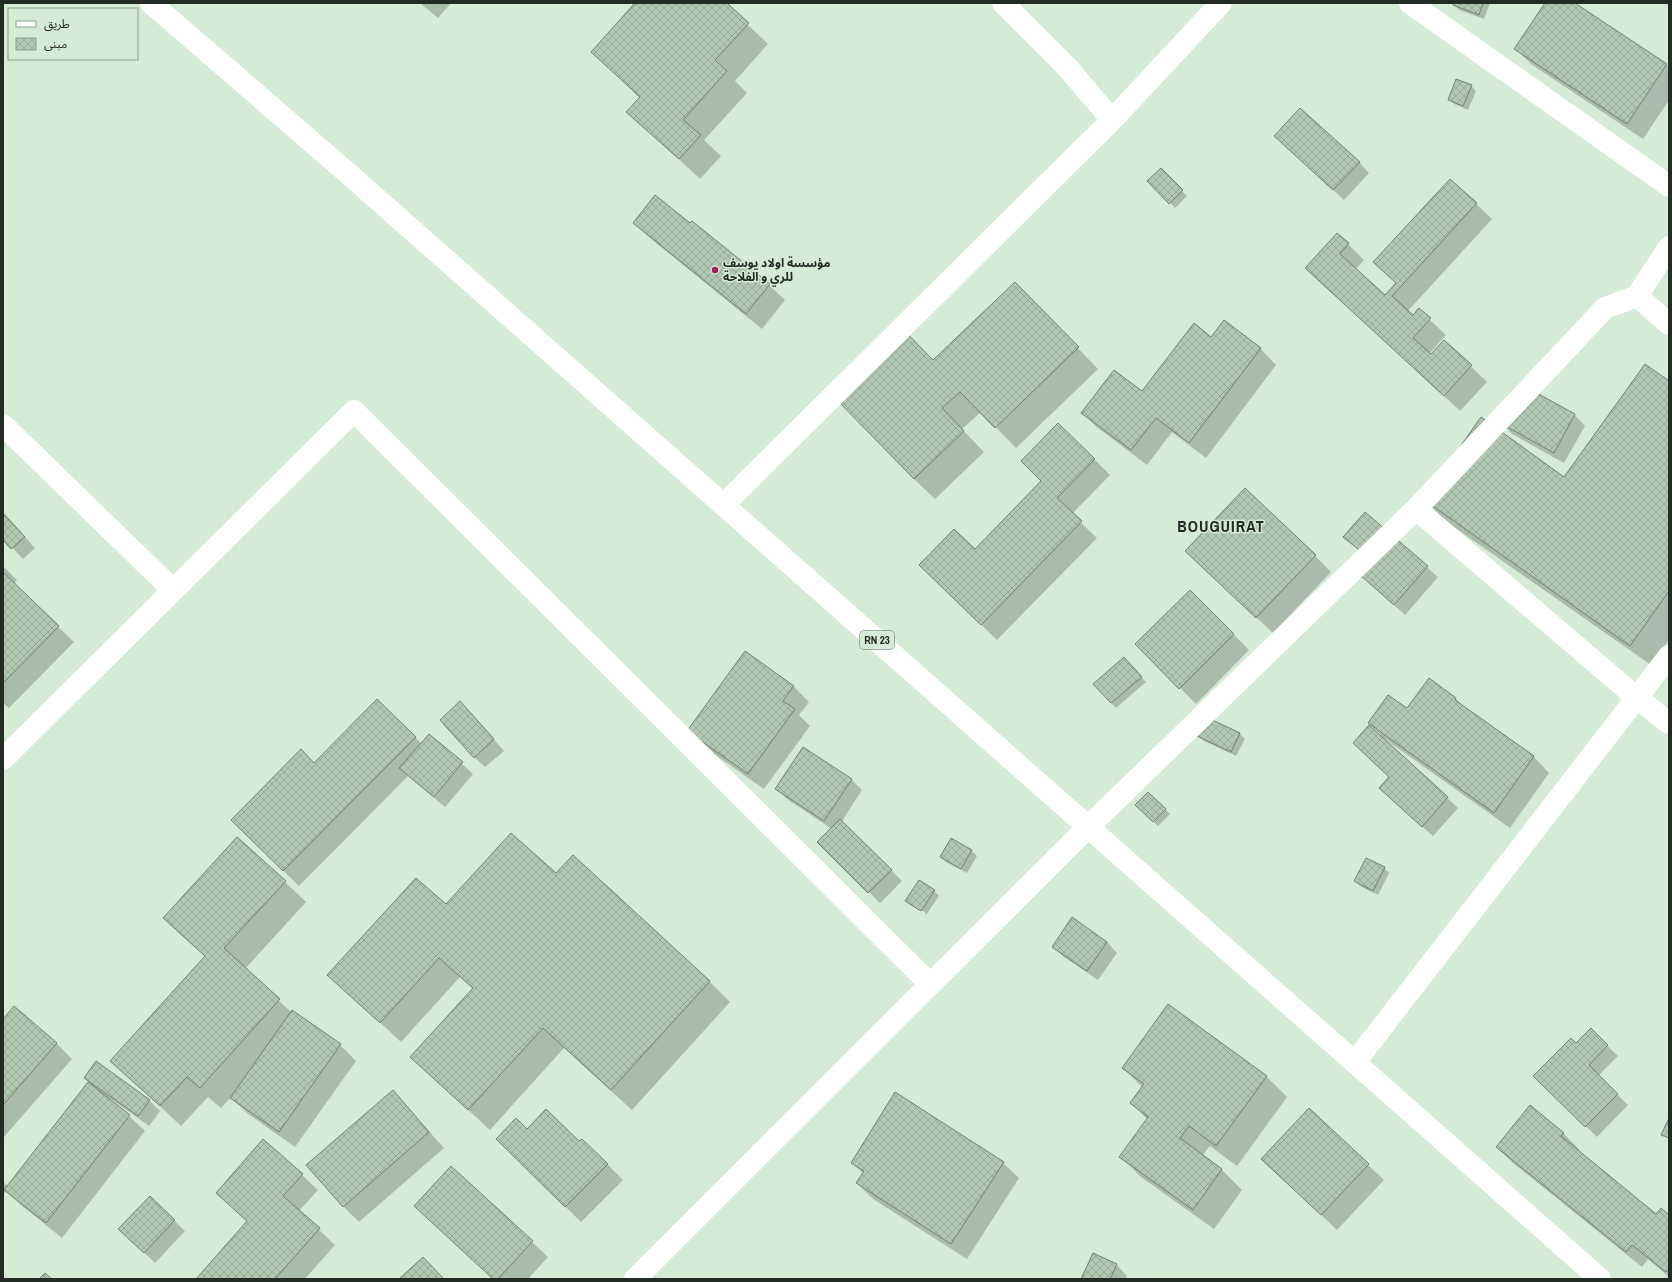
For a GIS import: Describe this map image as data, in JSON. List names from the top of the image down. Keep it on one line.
{"streets":{"street":["RN 23"]},"districts":["BOUGUIRAT"],"places":["مؤسسة اولاد يوسف للري و الفلاحة"],"legend":["طريق","مبنى"]}
